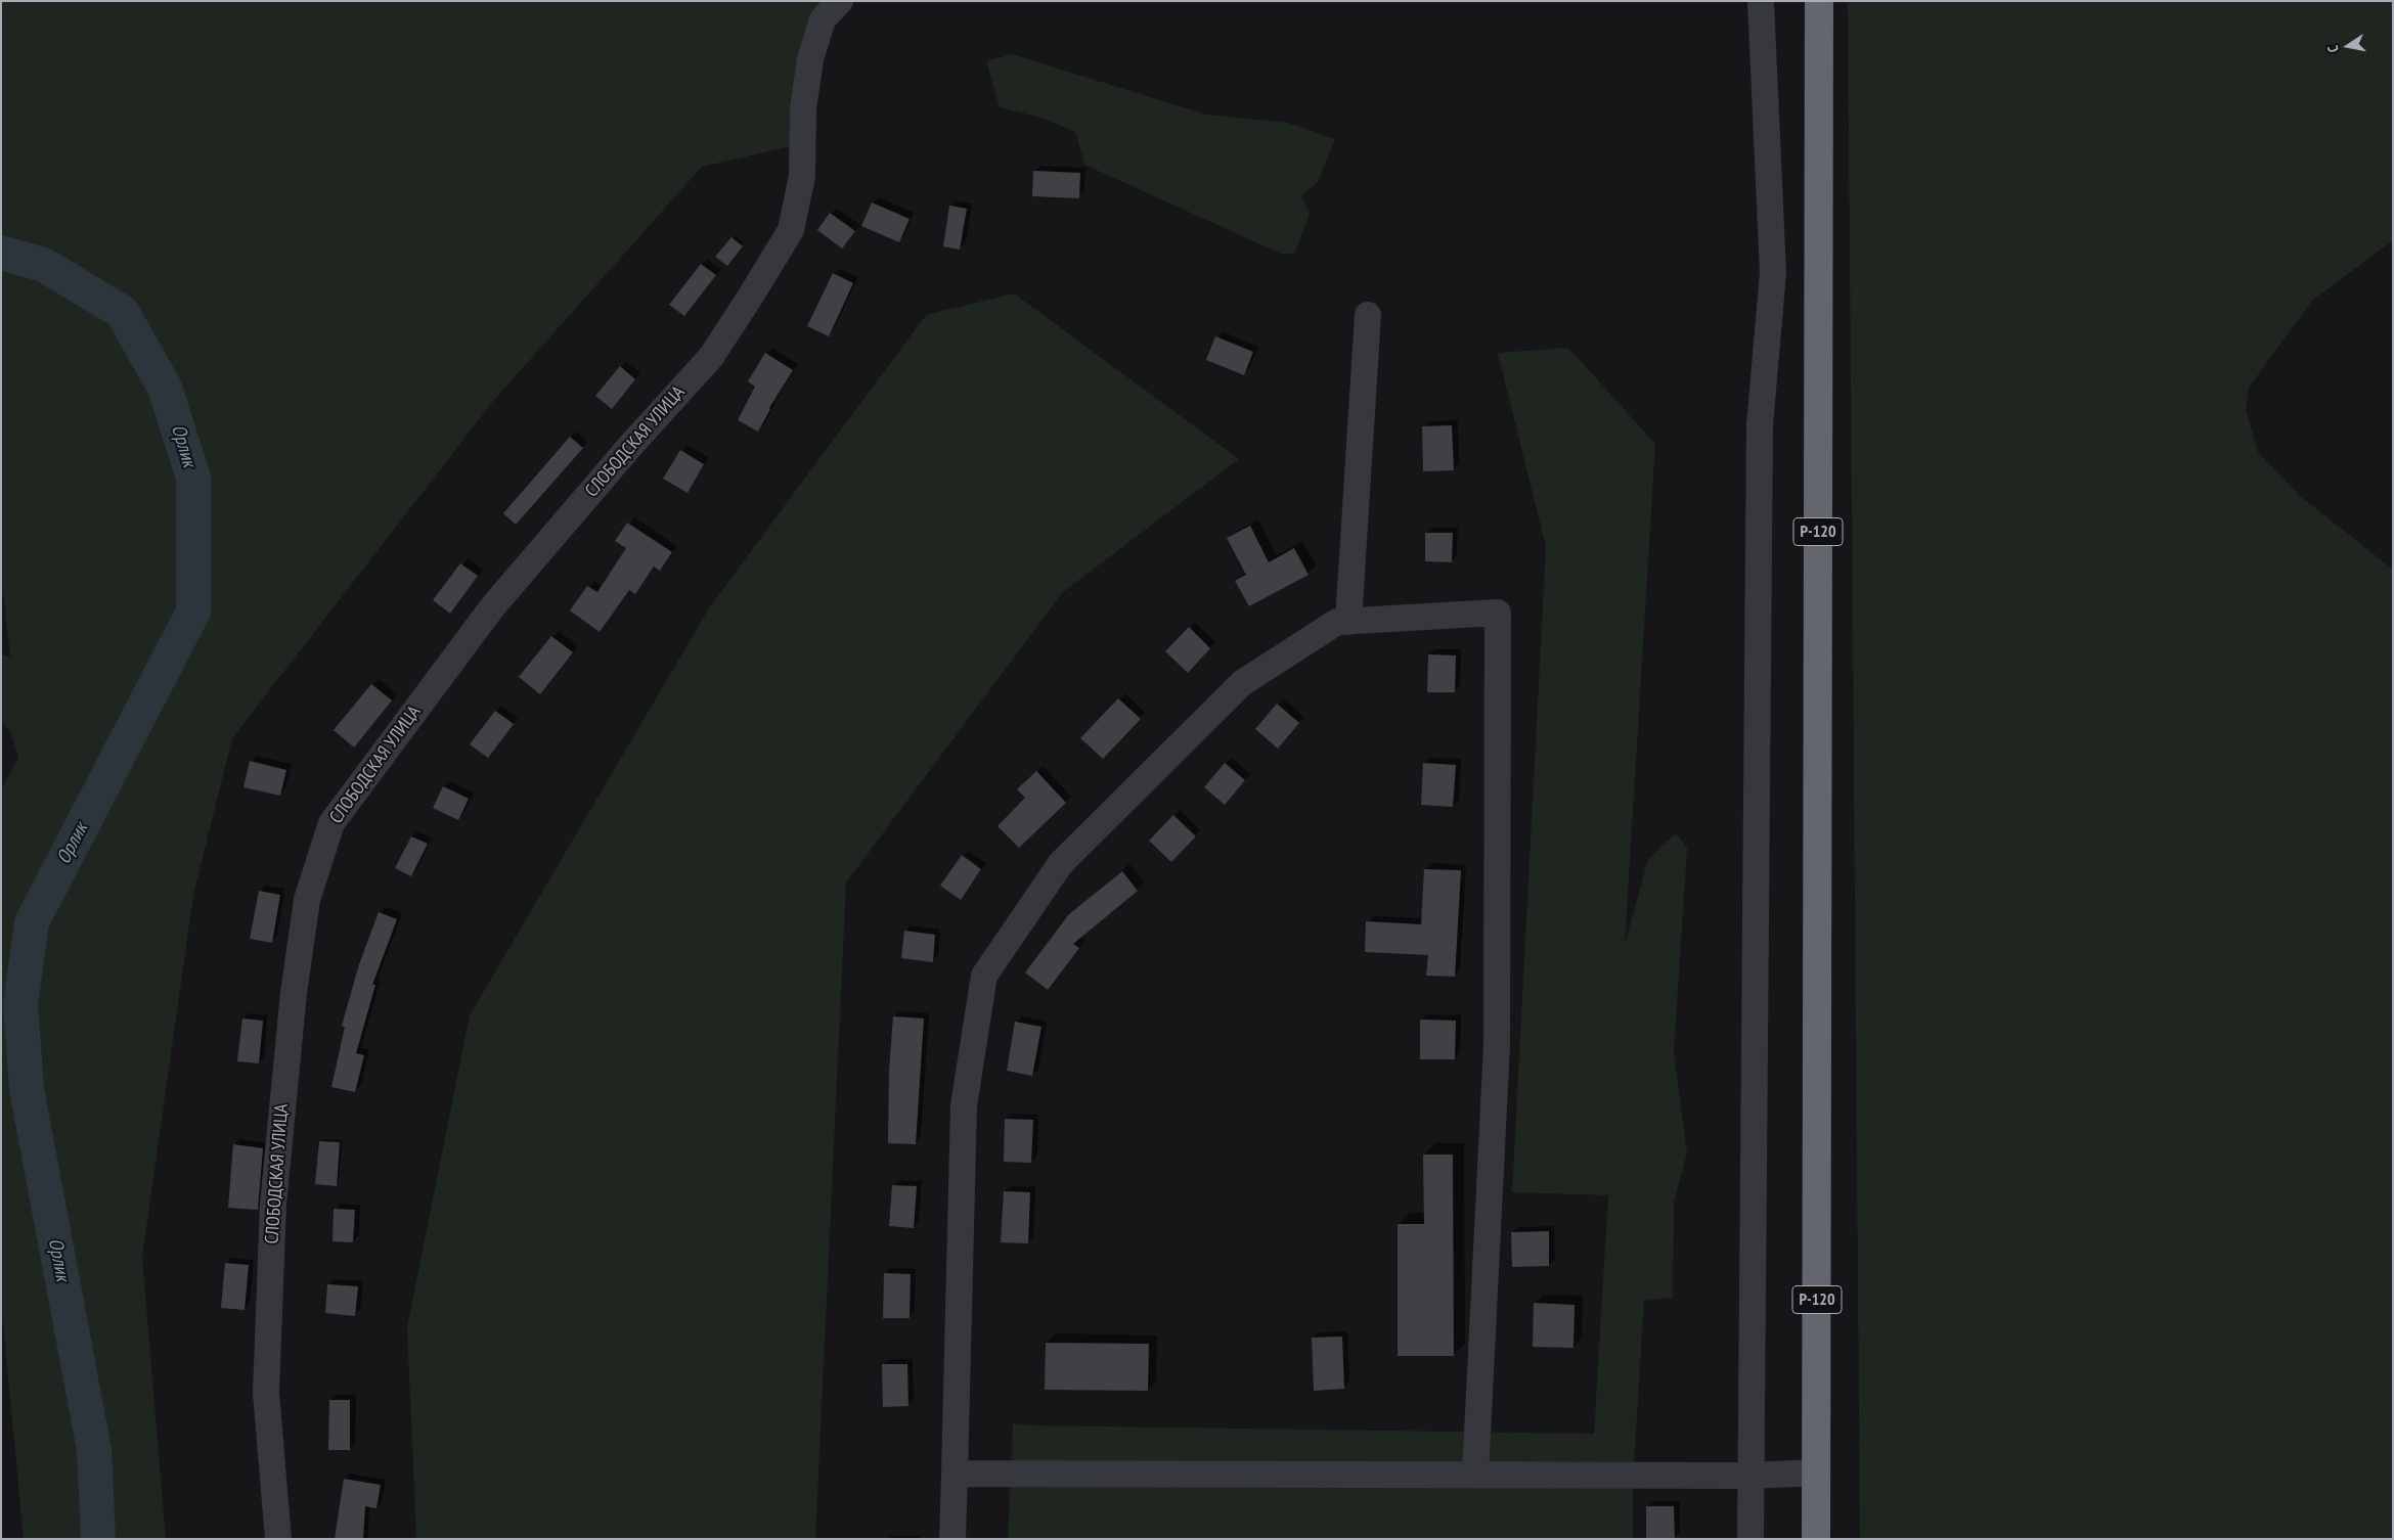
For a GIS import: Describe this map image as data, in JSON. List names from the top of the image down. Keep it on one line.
{"streets":{"highway":["Р-120"],"street":["СЛОБОДСКАЯ УЛИЦА"]},"water":["Орлик"],"north":"left"}
